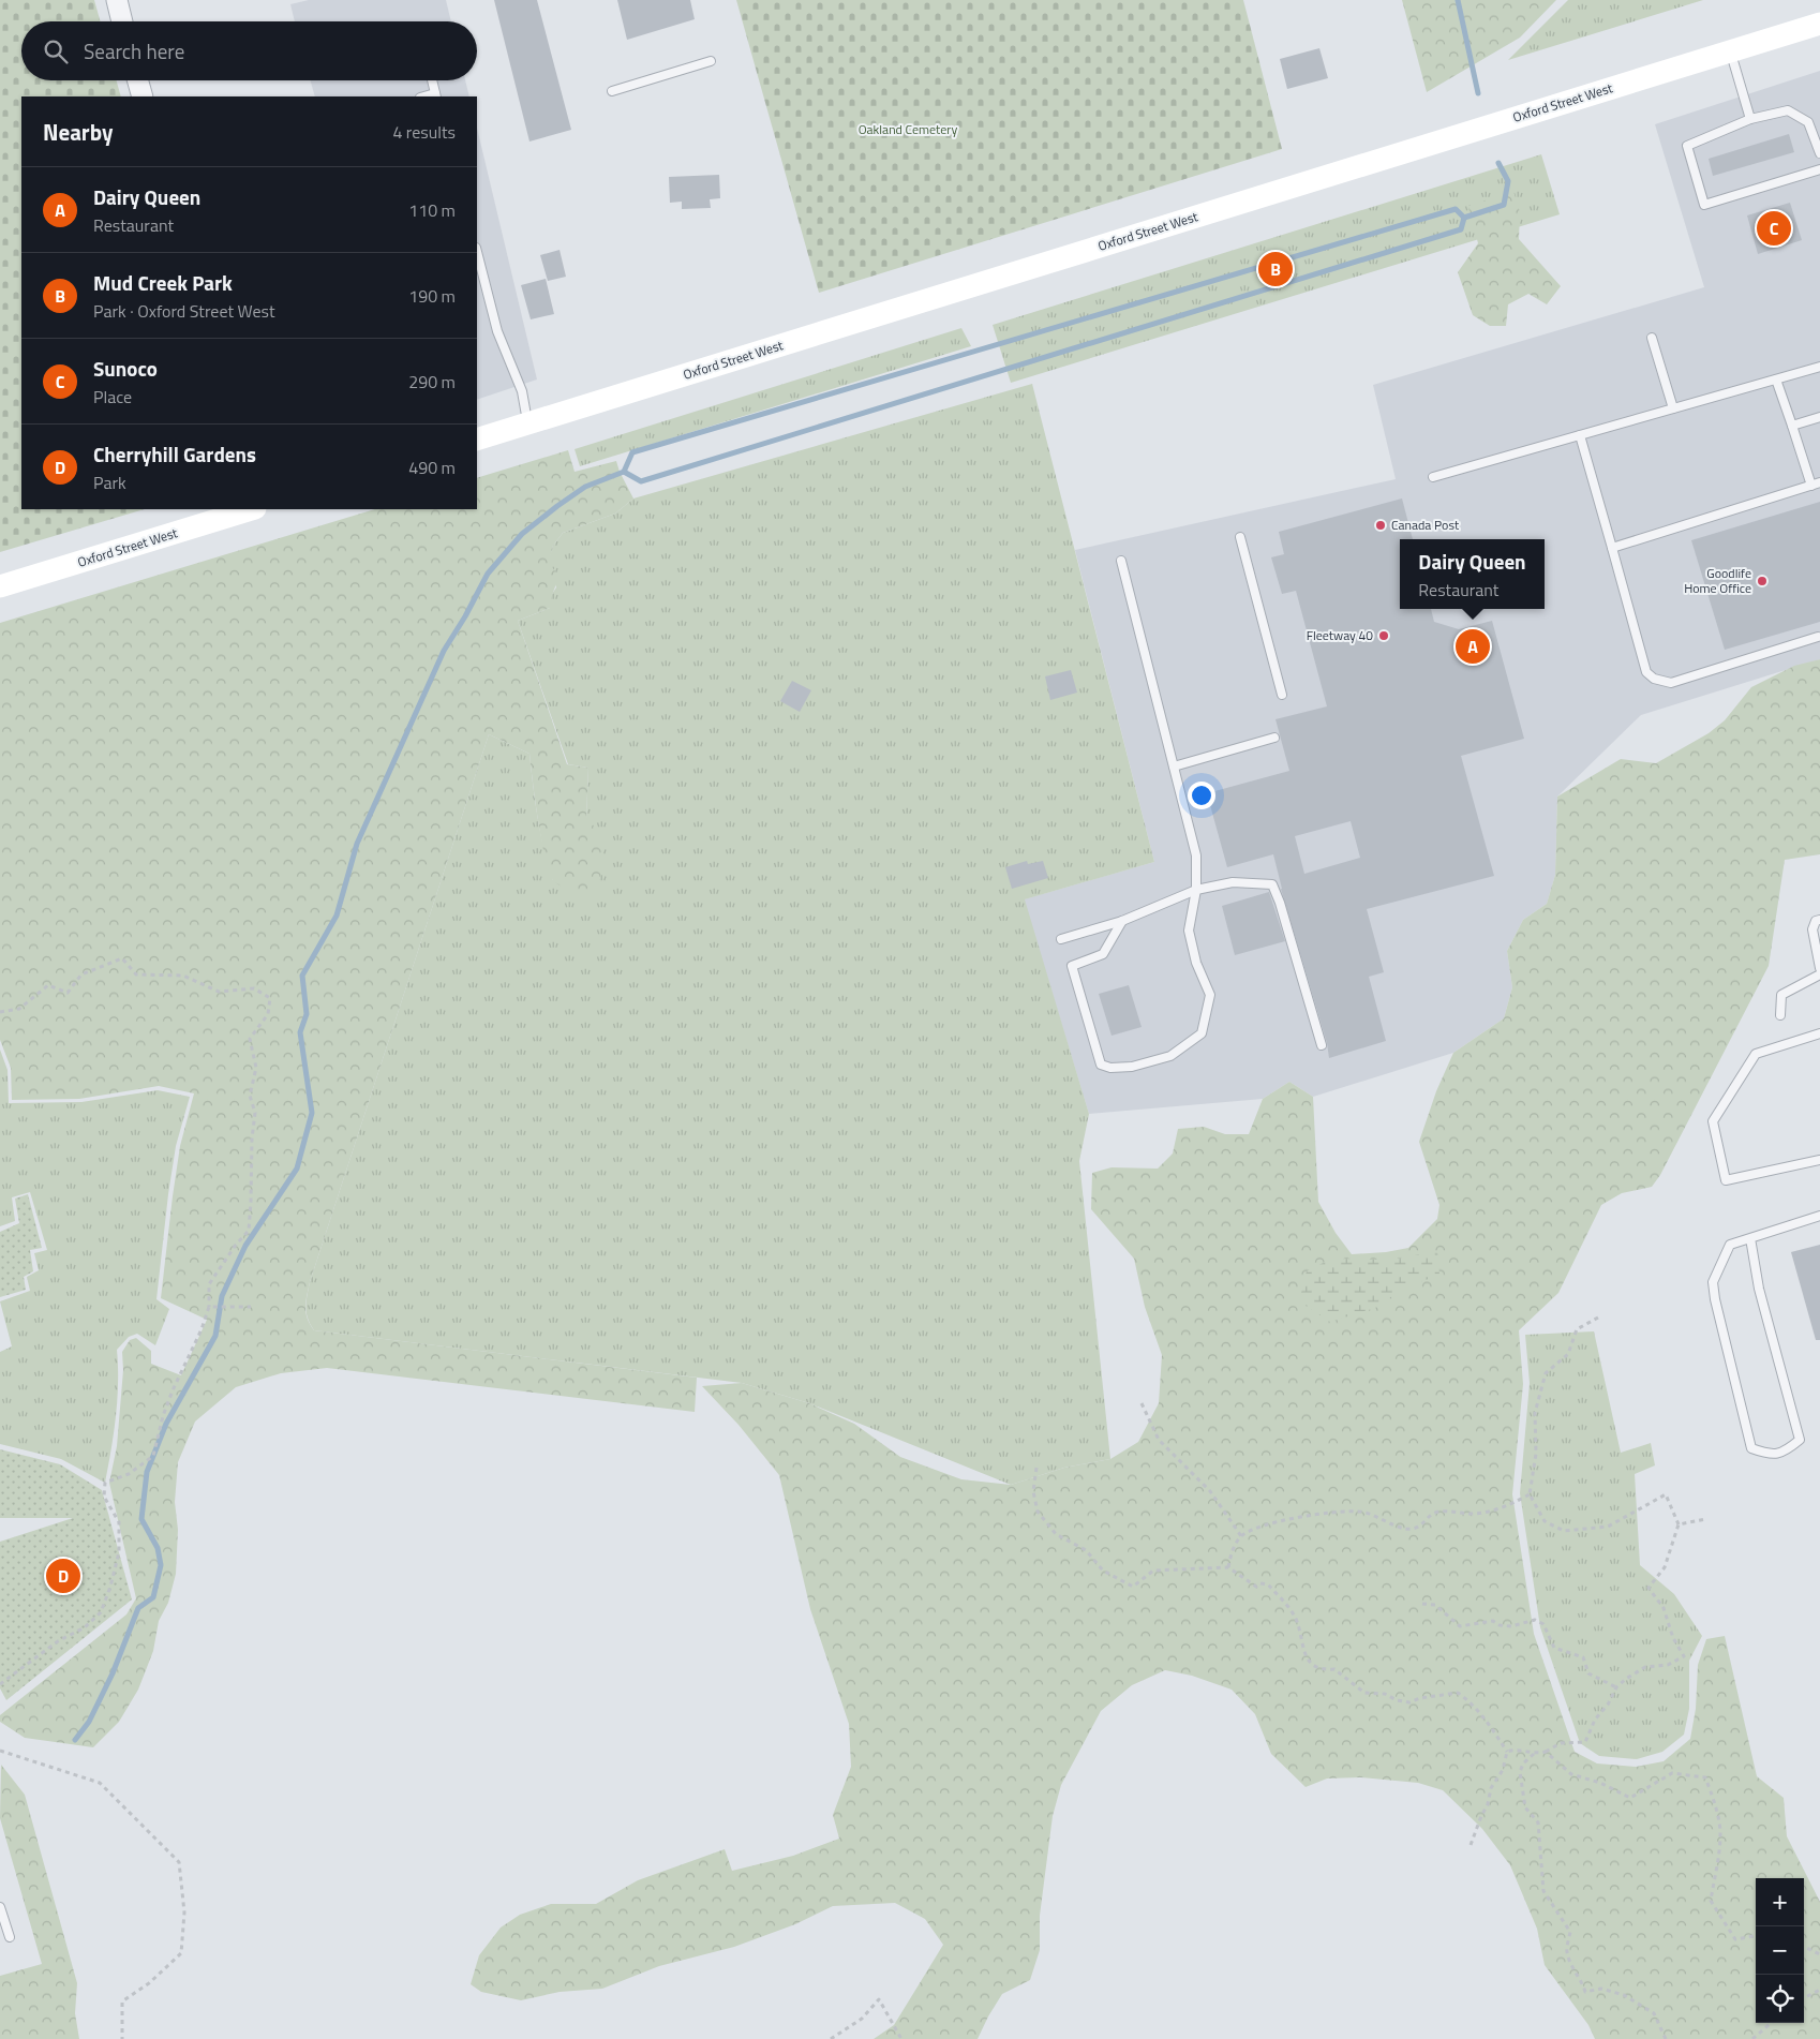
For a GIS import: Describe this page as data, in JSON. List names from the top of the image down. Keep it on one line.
{"streets":{"main road":["Oxford Street West"]},"parks":["Oakland Cemetery"],"places":["Canada Post","Goodlife Home Office","Fleetway 40"],"page":{"search":"Search here","heading":["Nearby","4 results"],"list":[{"mark":"A","name":"Dairy Queen","note":"Restaurant","value":"110 m"},{"mark":"B","name":"Mud Creek Park","note":"Park · Oxford Street West","value":"190 m"},{"mark":"C","name":"Sunoco","note":"Place","value":"290 m"},{"mark":"D","name":"Cherryhill Gardens","note":"Park","value":"490 m"}],"pins":["C","B","A","D"],"popup":["Dairy Queen","Restaurant"],"map_buttons":["+","−"]}}
